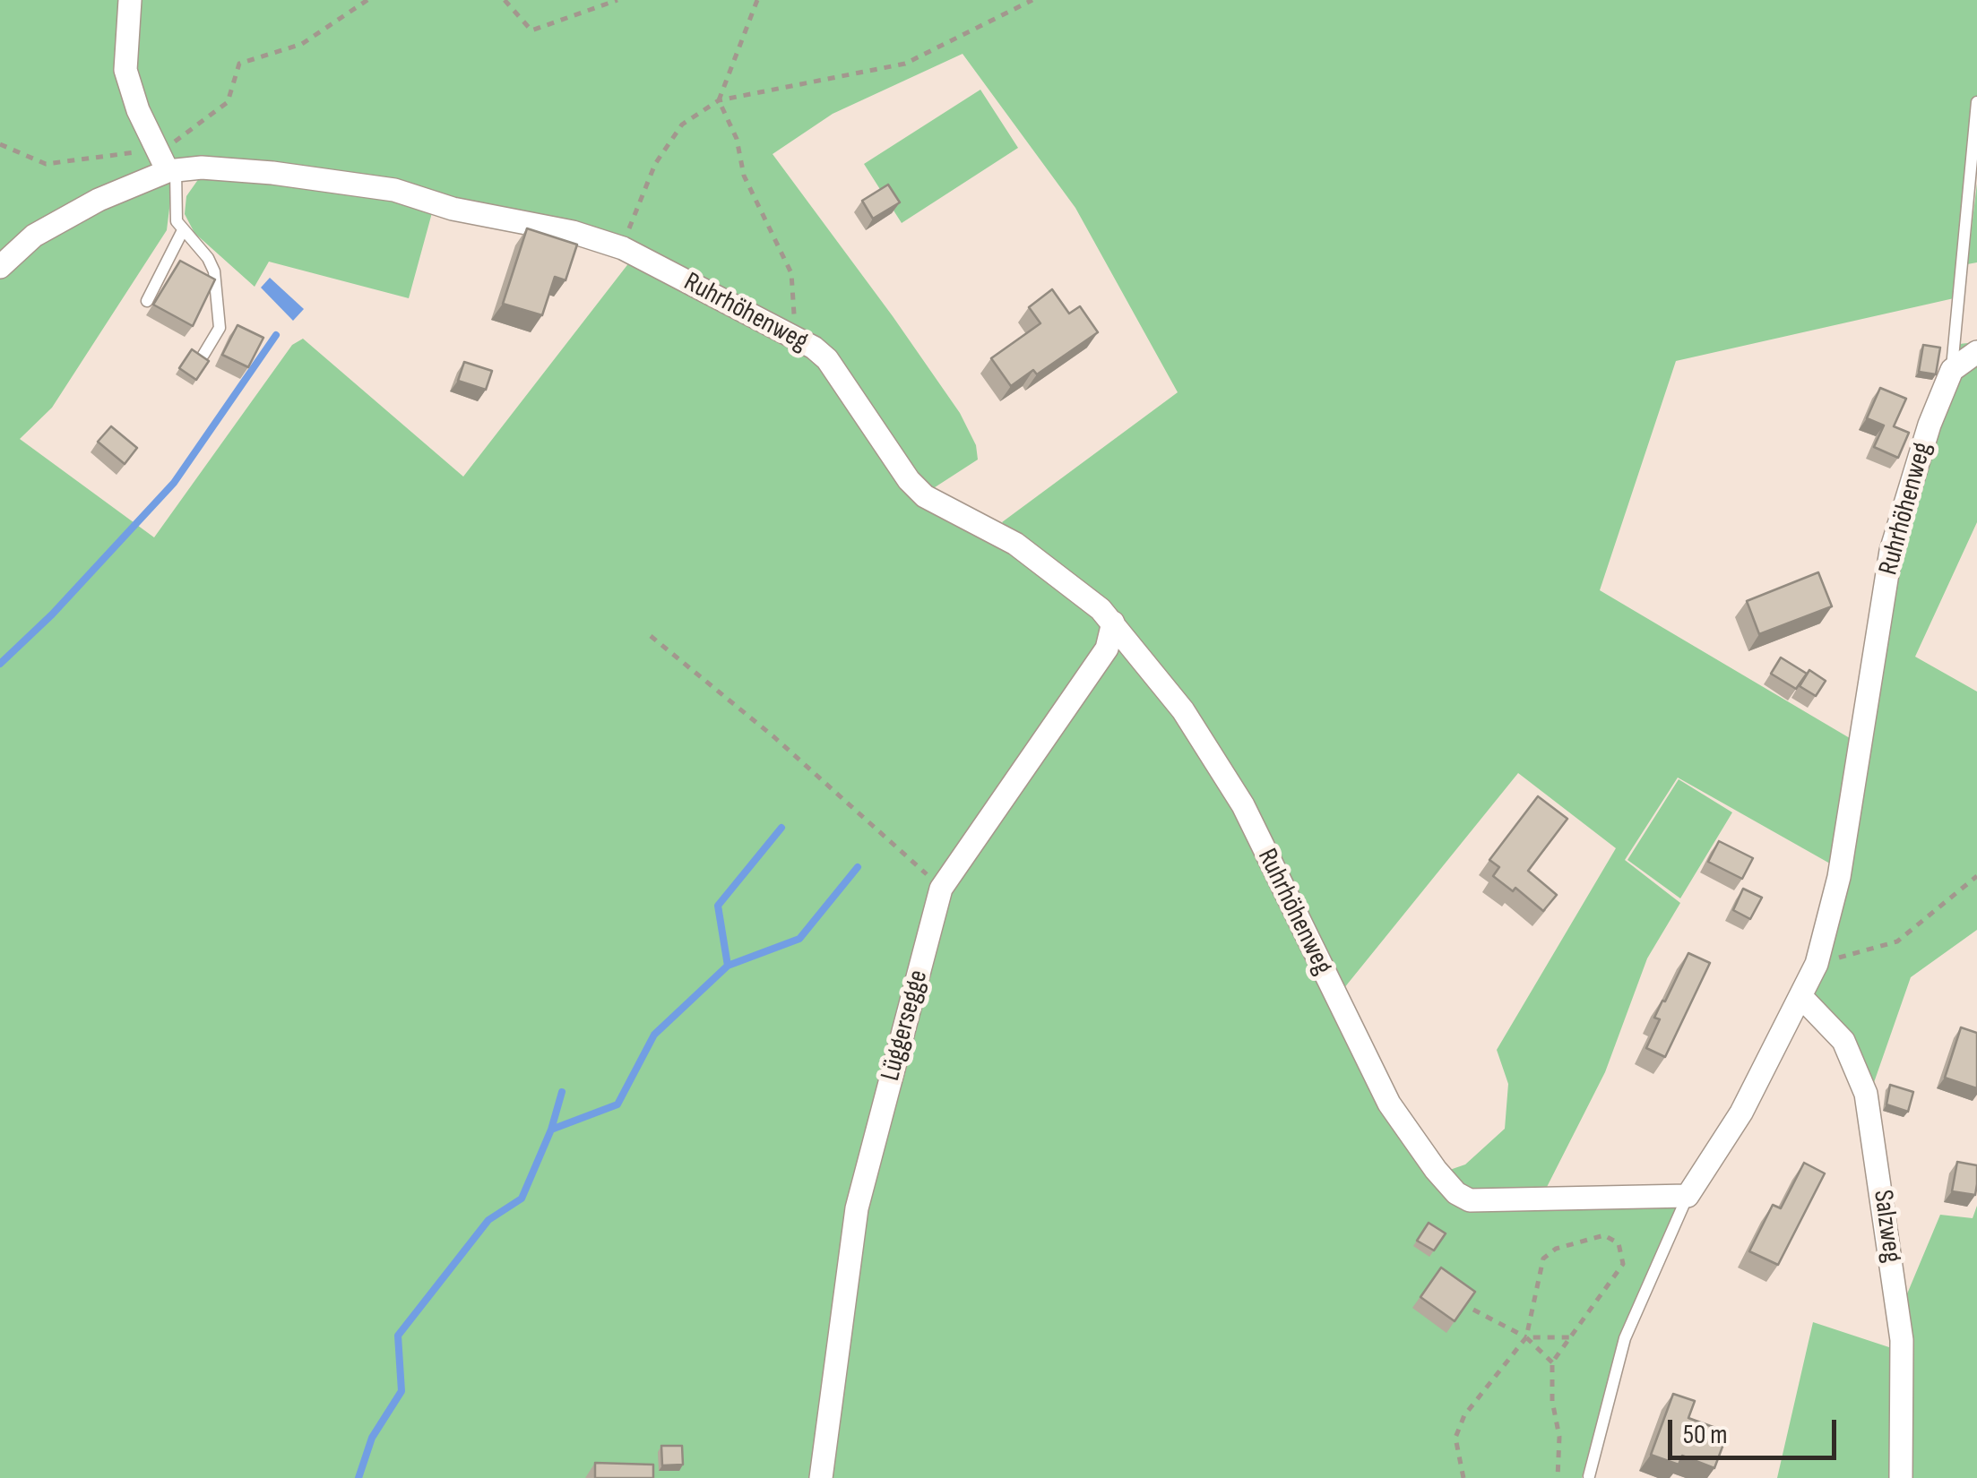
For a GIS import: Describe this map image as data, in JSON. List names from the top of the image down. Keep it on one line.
{"streets":{"street":["Ruhrhöhenweg","Lüggersegge","Salzweg"]},"crossings":[["Ruhrhöhenweg","Lüggersegge"],["Ruhrhöhenweg","Salzweg"]],"scale_bar":"50 m"}
